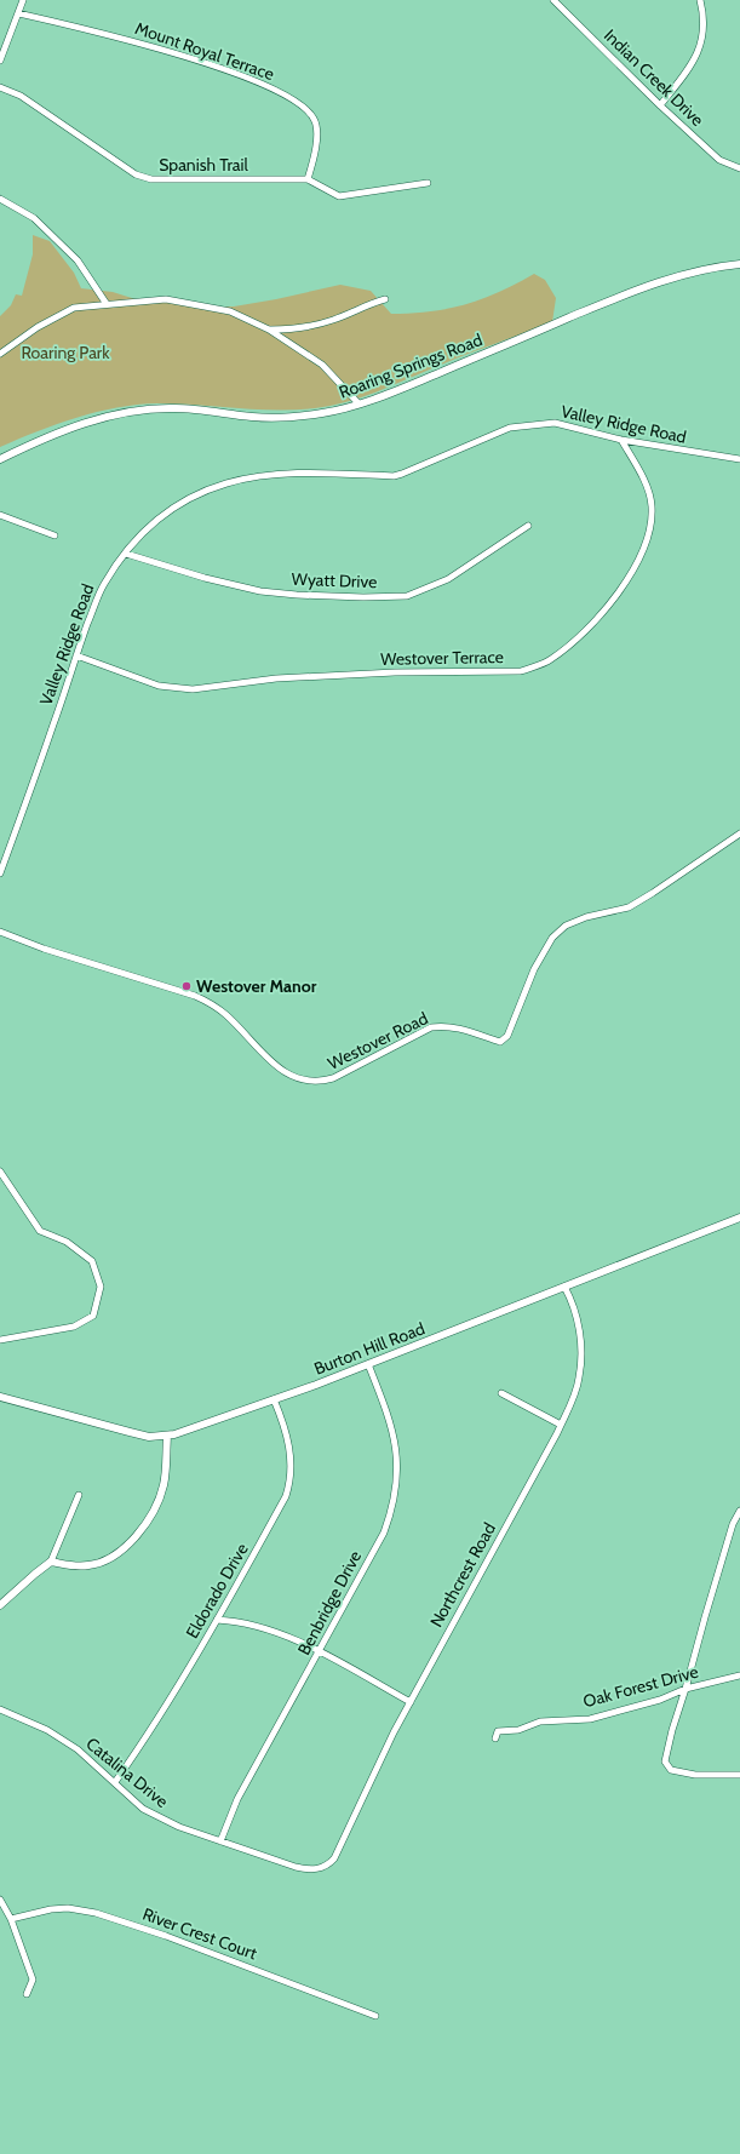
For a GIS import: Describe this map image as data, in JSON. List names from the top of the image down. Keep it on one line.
{"streets":{"street":["Mount Royal Terrace","Indian Creek Drive","Spanish Trail","Roaring Springs Road","Valley Ridge Road","Wyatt Drive","Westover Terrace","Westover Road","Burton Hill Road","Northcrest Road","Eldorado Drive","Benbridge Drive","Oak Forest Drive","Catalina Drive","River Crest Court"]},"crossings":[["Mount Royal Terrace","Spanish Trail"],["Valley Ridge Road","Wyatt Drive"],["Valley Ridge Road","Westover Terrace"],["Burton Hill Road","Northcrest Road"],["Burton Hill Road","Eldorado Drive"],["Burton Hill Road","Benbridge Drive"],["Northcrest Road","Catalina Drive"],["Eldorado Drive","Catalina Drive"],["Benbridge Drive","Catalina Drive"]],"parks":["Roaring Park"],"places":["Westover Manor"]}
